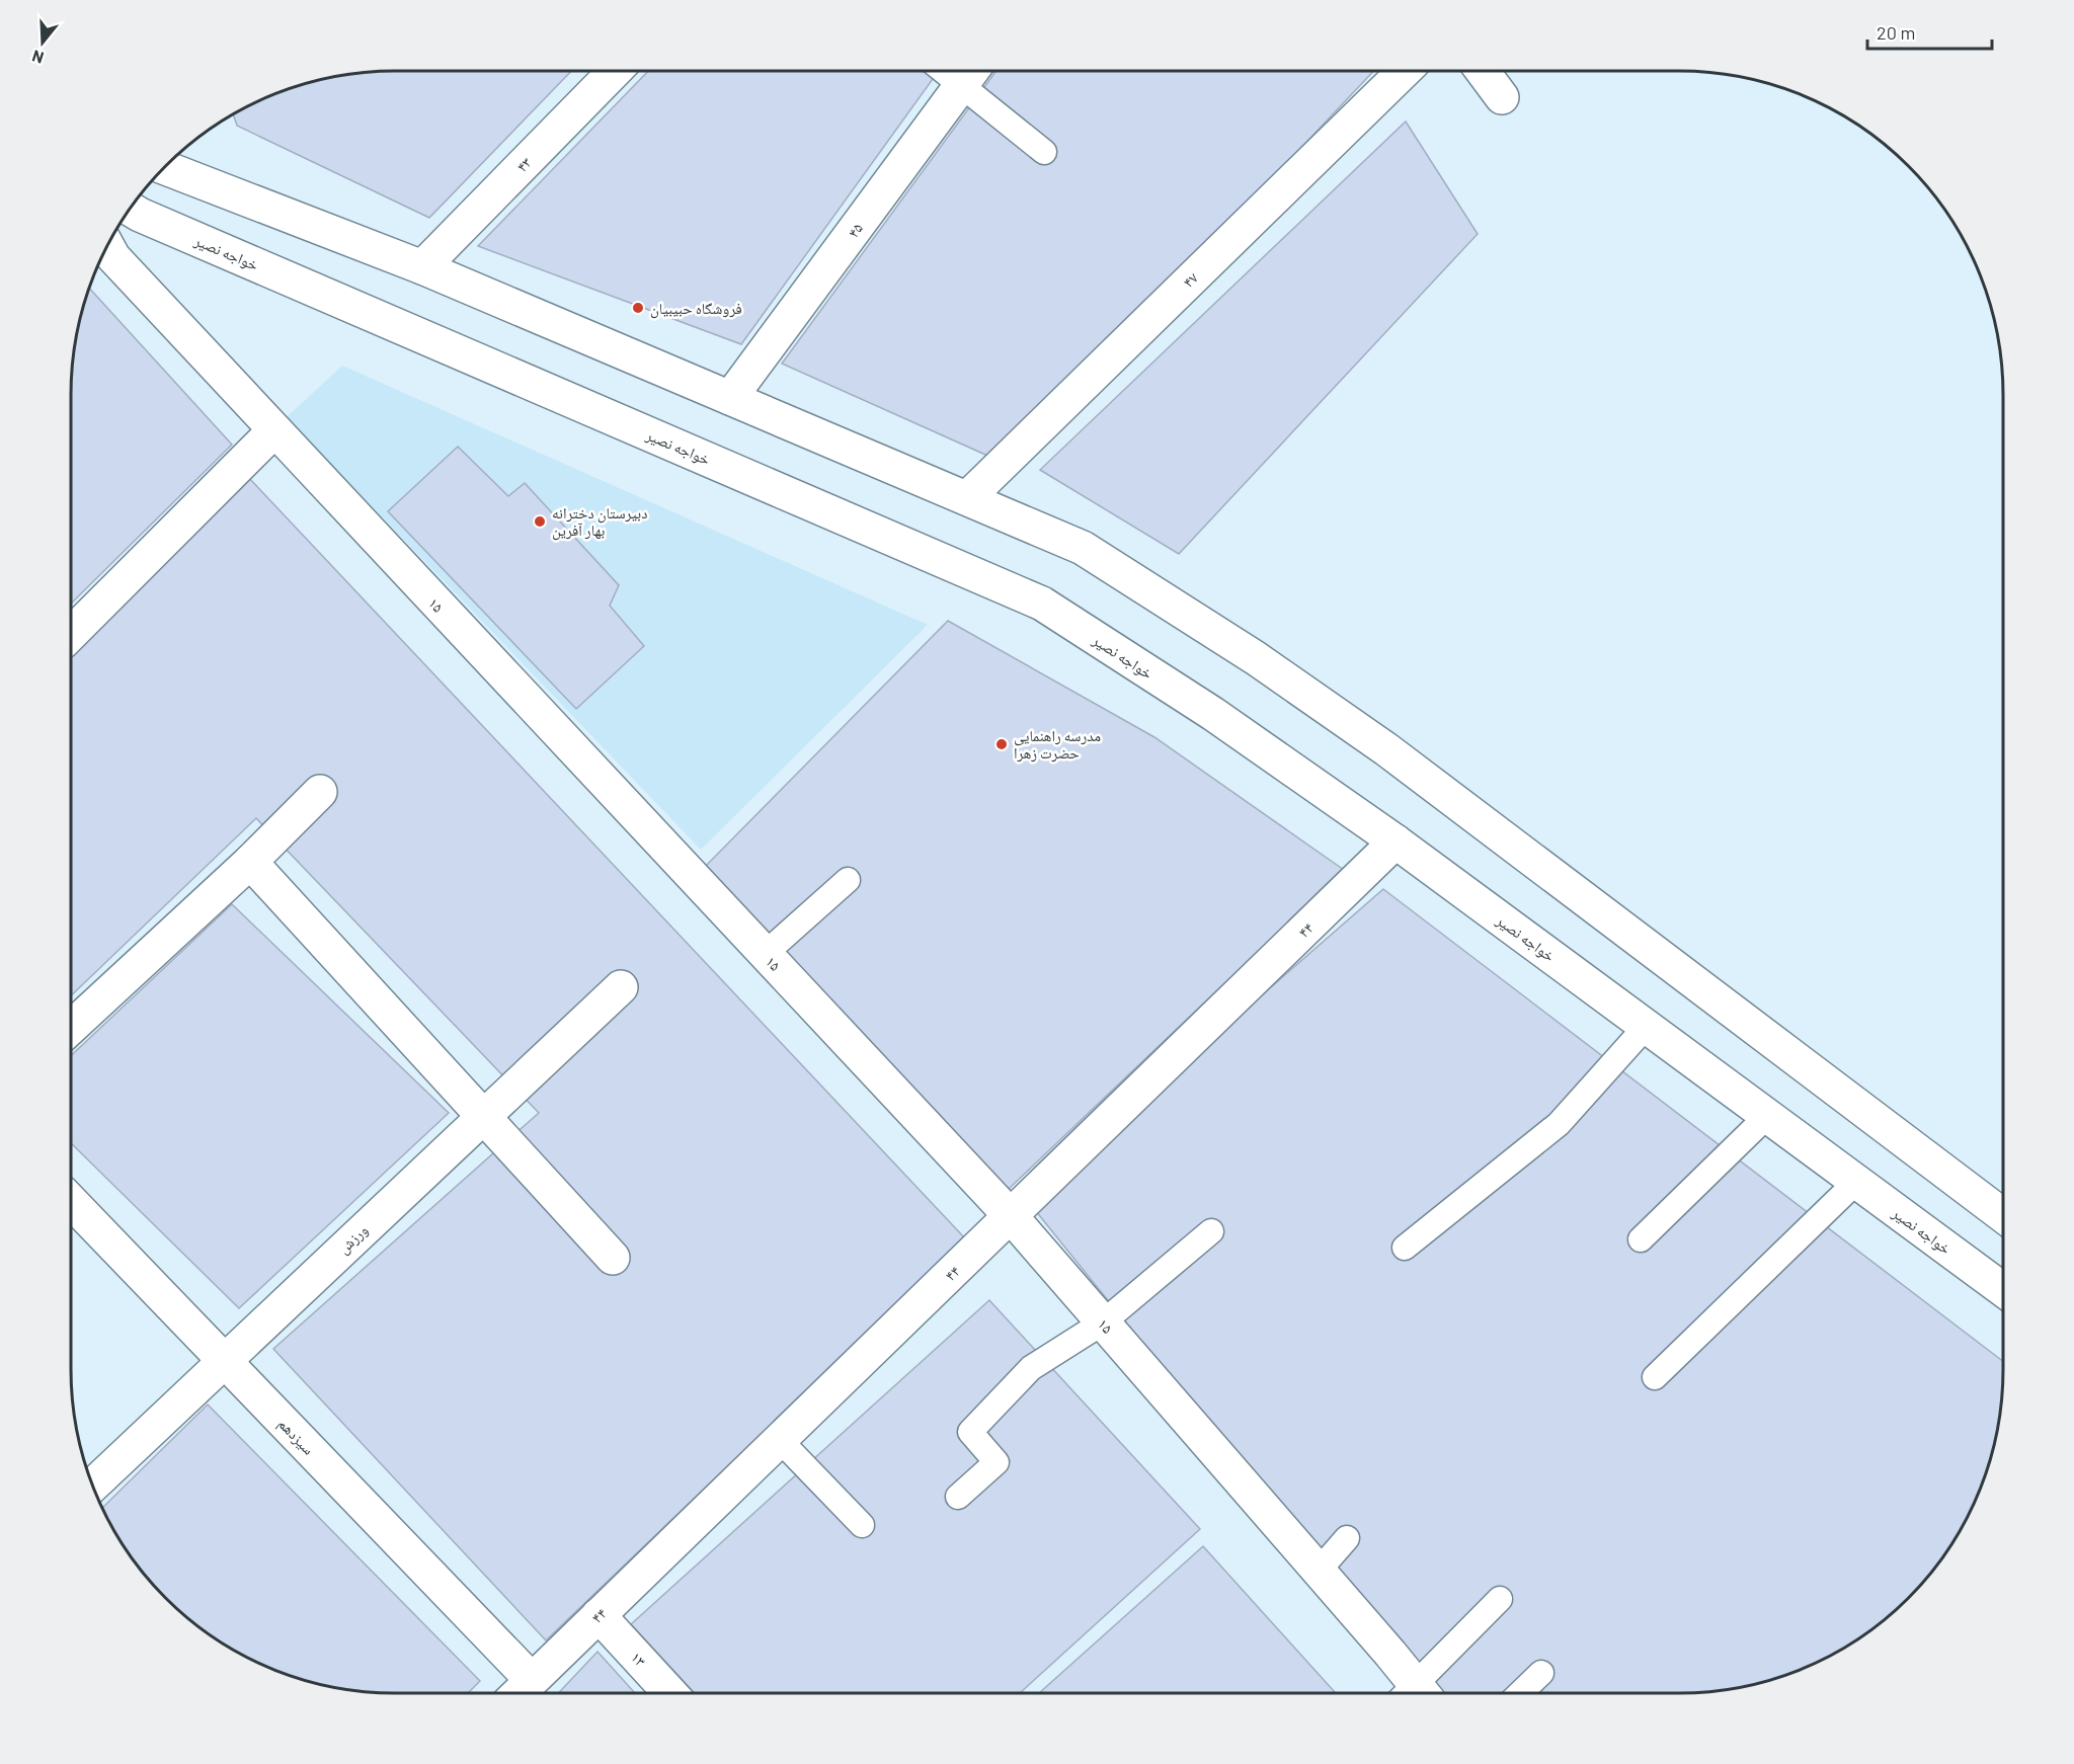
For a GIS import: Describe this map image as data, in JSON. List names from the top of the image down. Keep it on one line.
{"streets":{"street":["۴۳","۴۵","خواجه نصیر","۴۷","۱۵","۴۴","ورزش","سیزدهم","۱۳"]},"crossings":[["خواجه نصیر","۴۴"],["۱۵","۴۴"],["۴۴","سیزدهم"],["۴۴","۱۳"],["ورزش","سیزدهم"]],"places":["فروشگاه حبیبیان","دبیرستان دخترانه بهار آفرین","مدرسه راهنمایی حضرت زهرا"],"scale_bar":"20 m","north":"bottom"}
